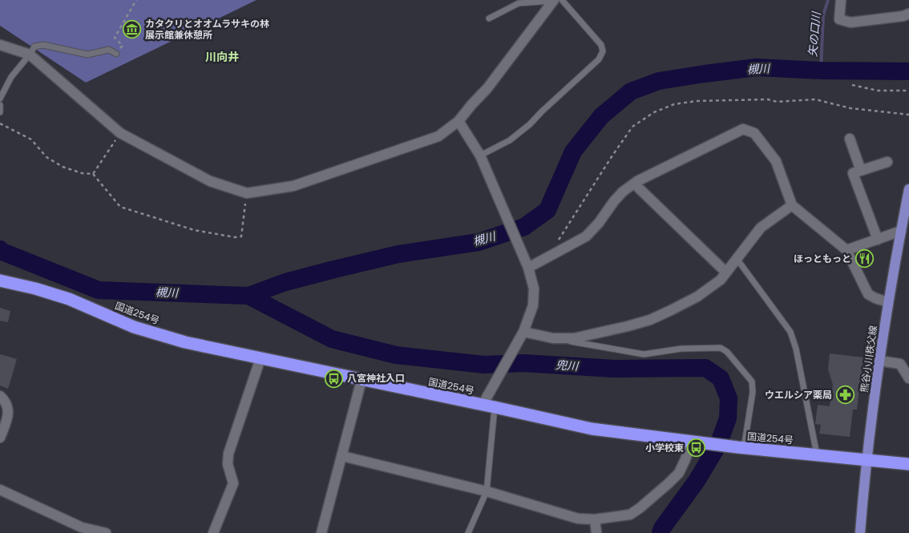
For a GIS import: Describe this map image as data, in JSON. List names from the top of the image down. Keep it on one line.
{"streets":{"highway":["国道254号"],"main road":["熊谷小川秩父線"]},"crossings":[["国道254号","熊谷小川秩父線"]],"districts":["川向井"],"water":["矢の口川","槻川","兜川"],"places":{"museum":["カタクリとオオムラサキの林 展示館兼休憩所"],"restaurant":["ほっともっと"],"bus stop":["八宮神社入口","小学校東"],"pharmacy":["ウエルシア薬局"]}}
